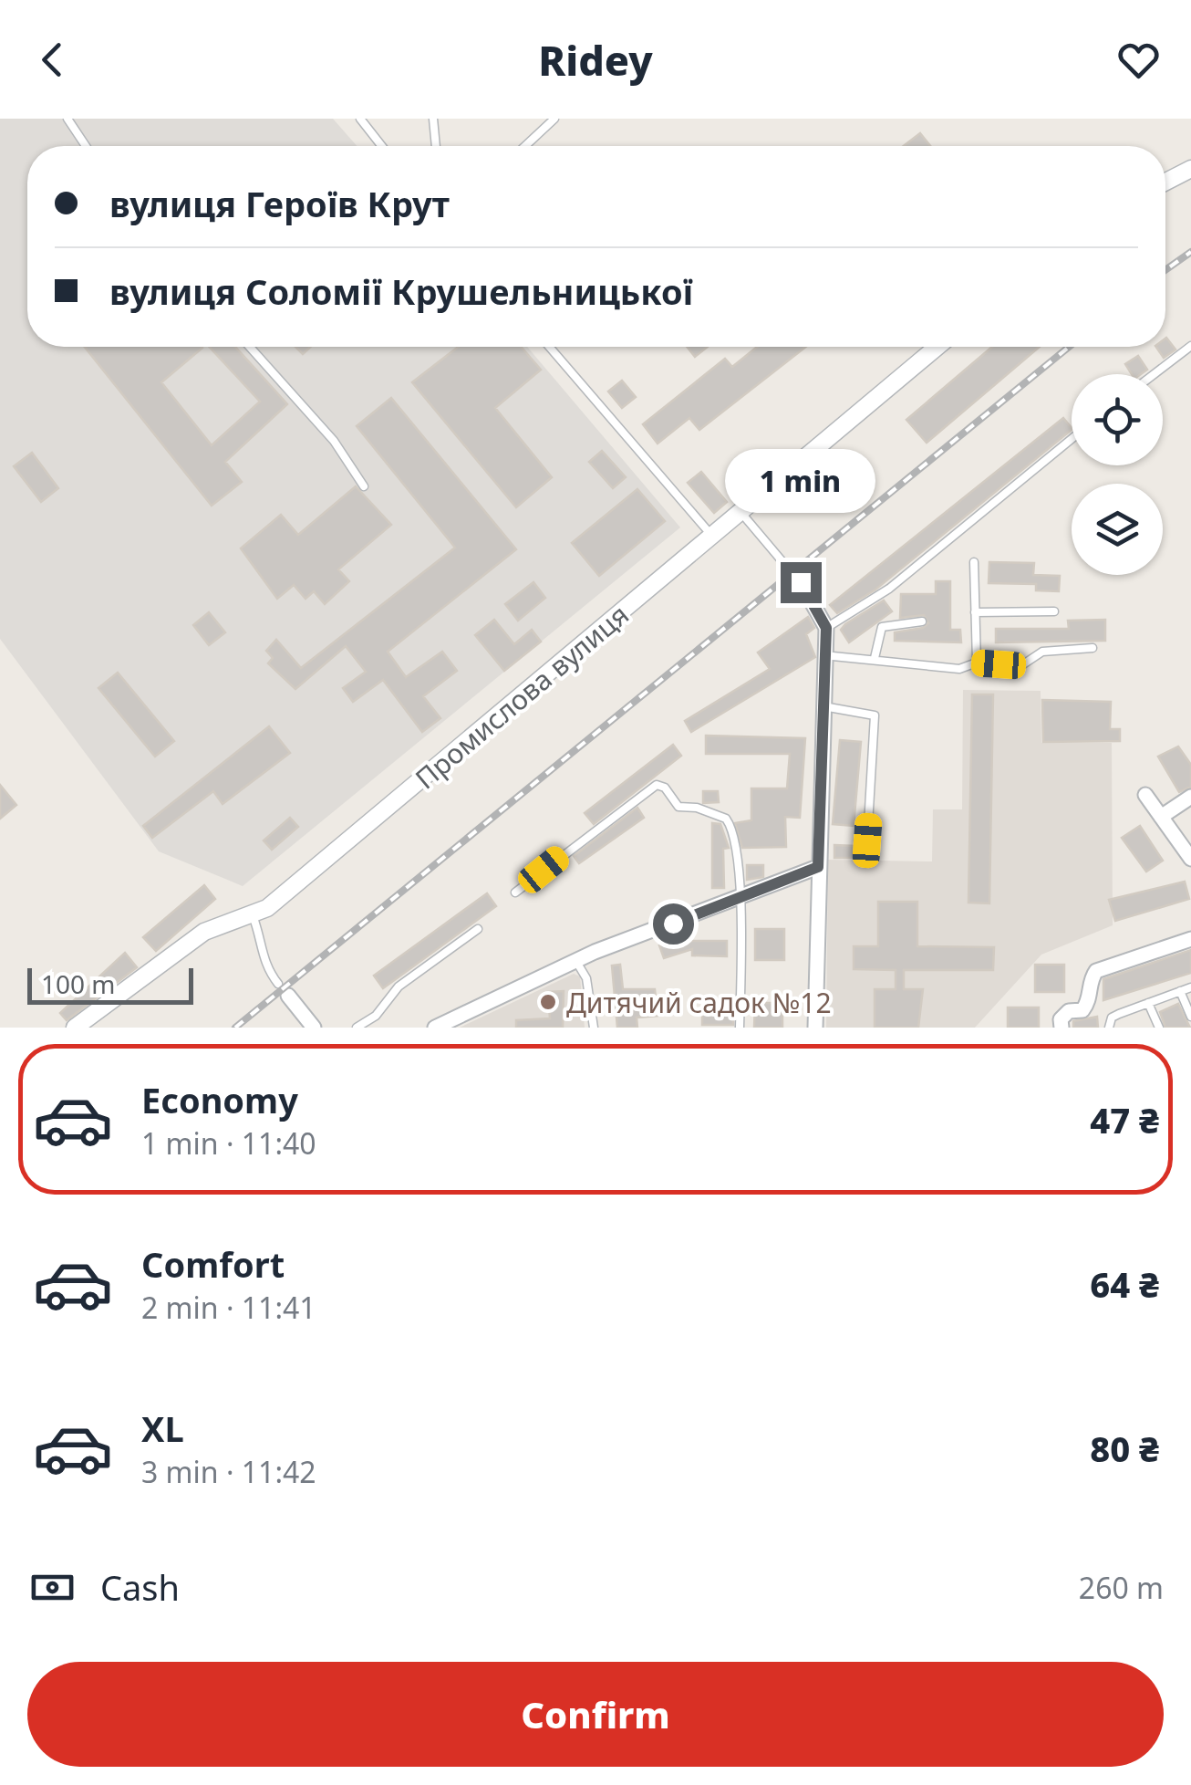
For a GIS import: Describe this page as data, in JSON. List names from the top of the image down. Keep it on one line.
{"streets":{"street":["Промислова вулиця"]},"places":["Дитячий садок №12"],"scale_bar":"100 m","page":{"header":"Ridey","banner":["вулиця Героїв Крут","вулиця Соломії Крушельницької"],"bubble":"1 min","scale":"100 m","list":[{"name":"Economy","note":"1 min · 11:40","value":"47 ₴"},{"name":"Comfort","note":"2 min · 11:41","value":"64 ₴"},{"name":"XL","note":"3 min · 11:42","value":"80 ₴"}],"pay":["Cash","260 m"],"buttons":"Confirm"}}
